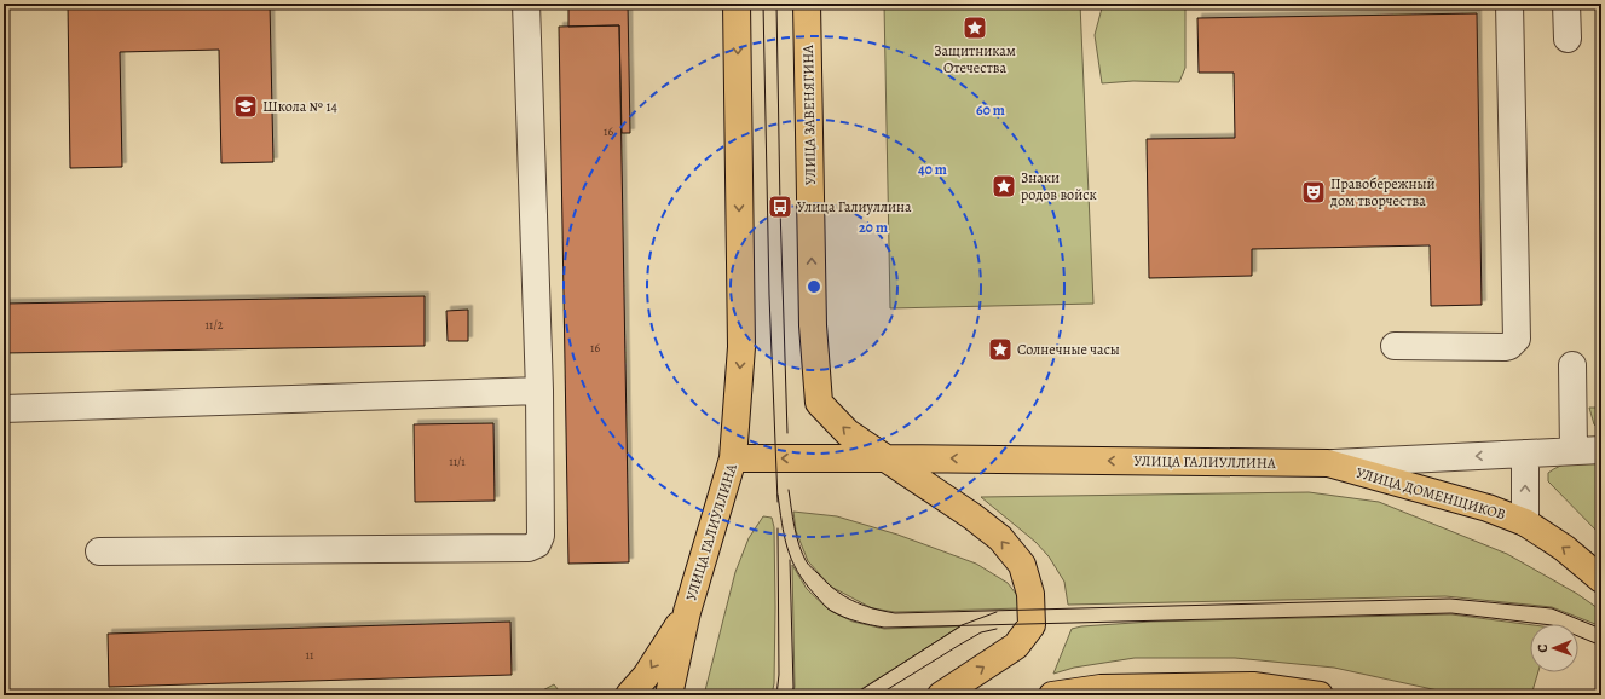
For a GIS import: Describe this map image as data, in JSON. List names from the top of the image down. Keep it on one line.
{"streets":{"main road":["УЛИЦА ЗАВЕНЯГИНА","УЛИЦА ГАЛИУЛЛИНА","УЛИЦА ДОМЕНЩИКОВ"]},"crossings":[["УЛИЦА ЗАВЕНЯГИНА","УЛИЦА ГАЛИУЛЛИНА"],["УЛИЦА ГАЛИУЛЛИНА","УЛИЦА ДОМЕНЩИКОВ"]],"one_way":["УЛИЦА ГАЛИУЛЛИНА"],"places":{"place":["Защитникам Отечества","Знаки родов войск","Солнечные часы"],"school or university":["Школа № 14"],"theatre":["Правобережный дом творчества"],"bus stop":["Улица Галиуллина"]},"house_numbers":["16","11/2","16","11/1","11"],"north":"left","rings":["60 m","40 m","20 m"]}
